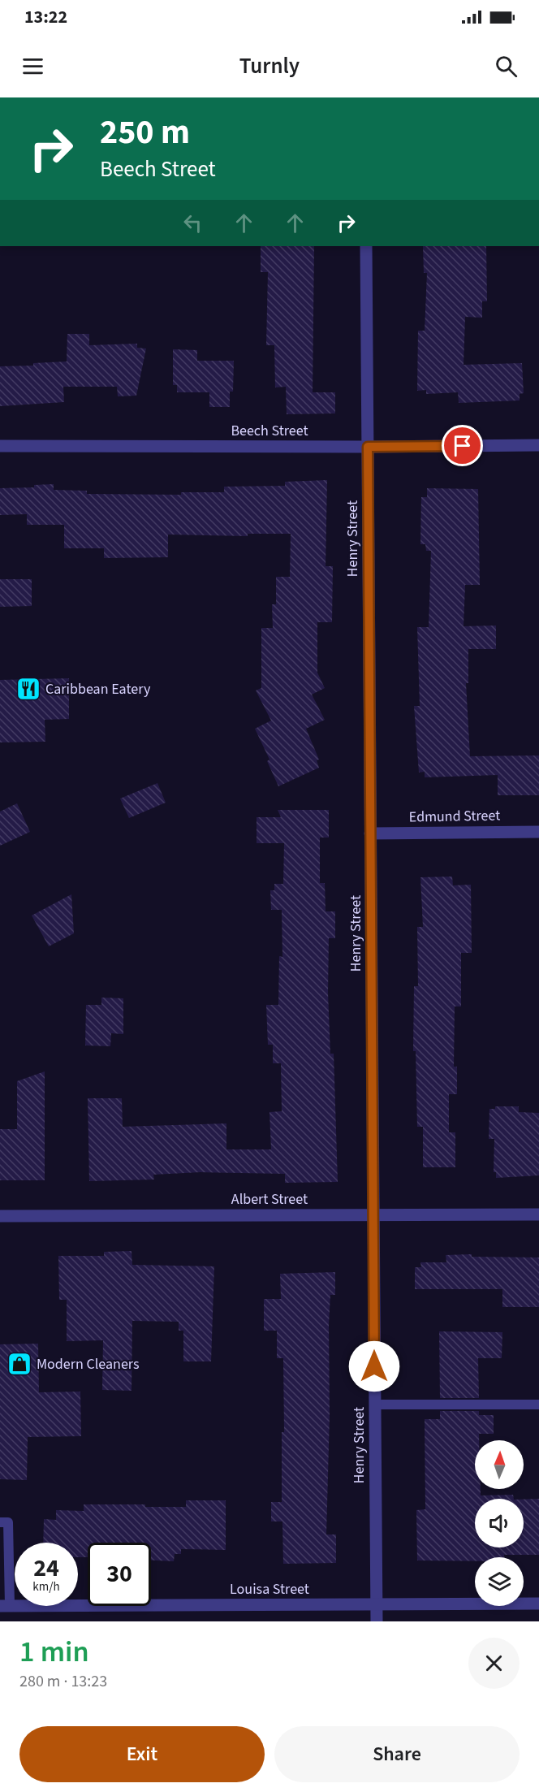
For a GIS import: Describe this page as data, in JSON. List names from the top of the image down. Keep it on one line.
{"streets":{"street":["Beech Street","Henry Street","Edmund Street","Albert Street","Louisa Street"]},"crossings":[["Beech Street","Henry Street"],["Henry Street","Edmund Street"],["Henry Street","Albert Street"],["Henry Street","Louisa Street"]],"places":{"restaurant":["Caribbean Eatery"],"shop":["Modern Cleaners"]},"north":"top","page":{"status":"13:22","header":"Turnly","turn":["250 m","Beech Street"],"speed":"24 km/h","limit":"30","heading":["1 min","280 m · 13:23"],"buttons":["Exit","Share"]}}
